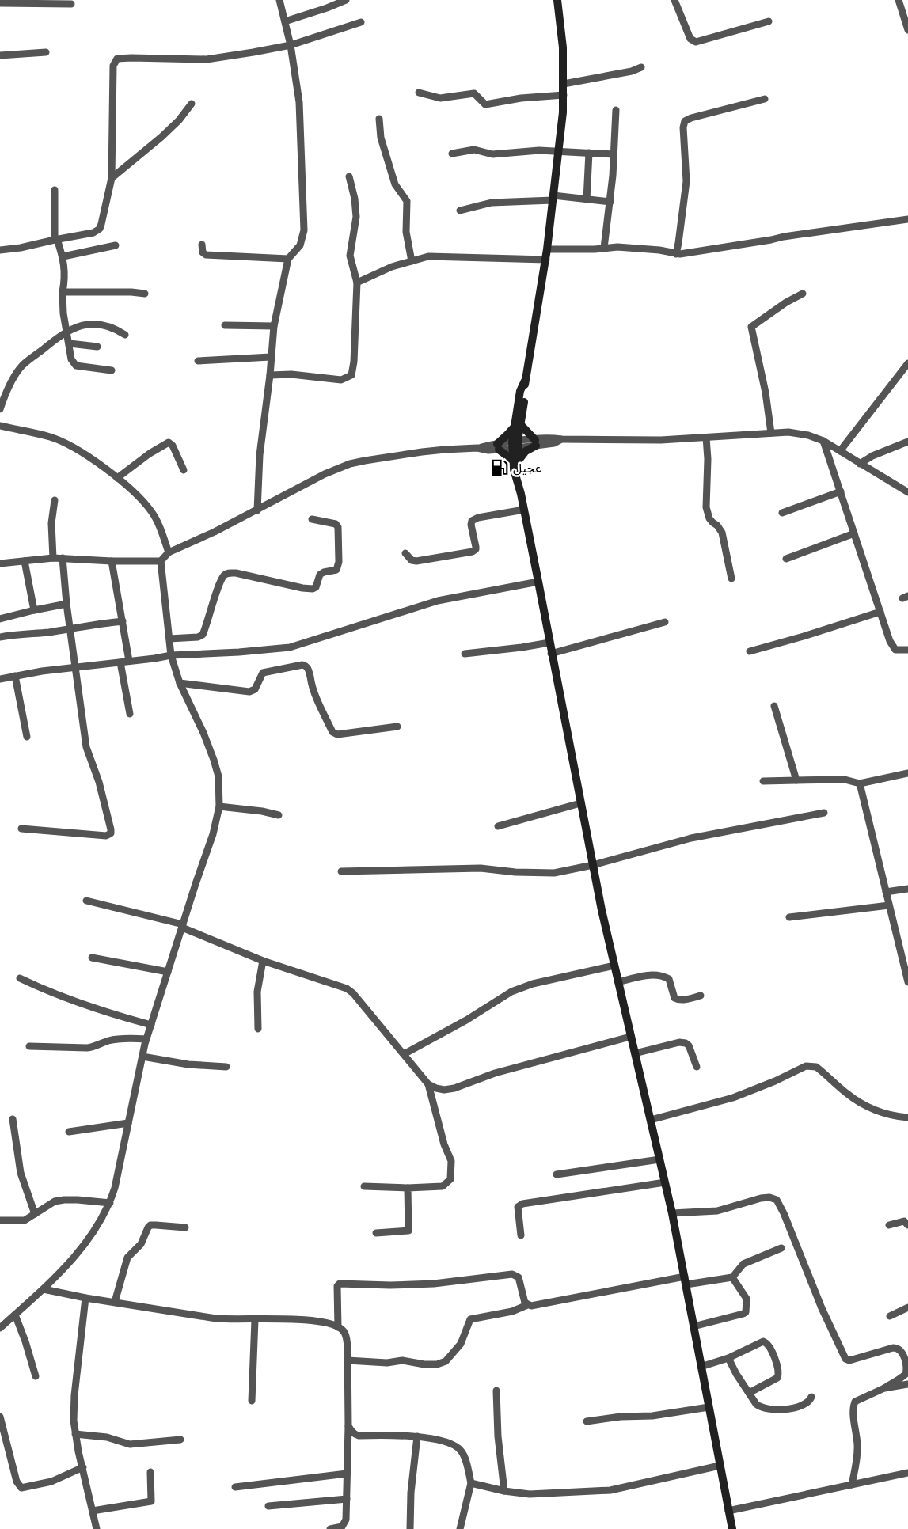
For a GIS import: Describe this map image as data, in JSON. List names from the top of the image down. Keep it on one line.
{"places":{"fuel station":["عجيل"]}}
